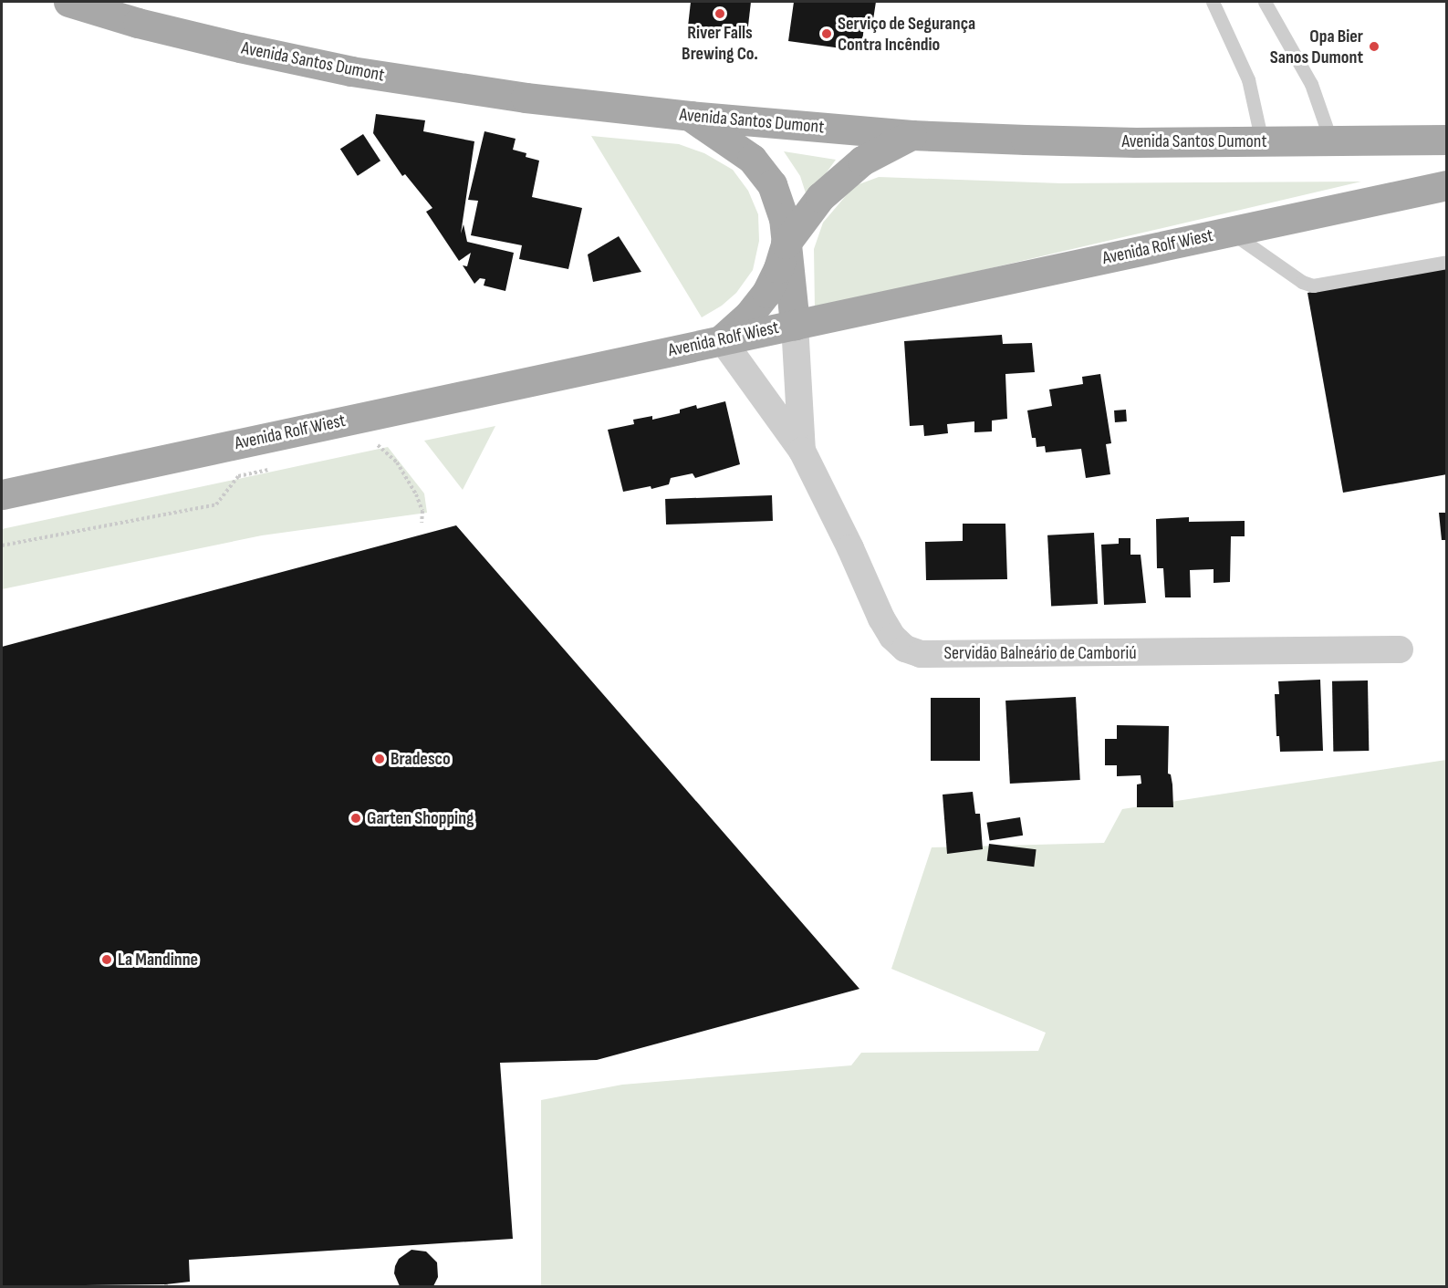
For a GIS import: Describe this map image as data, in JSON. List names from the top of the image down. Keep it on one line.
{"streets":{"main road":["Avenida Santos Dumont","Avenida Rolf Wiest"],"street":["Servidão Balneário de Camboriú"]},"crossings":[["Avenida Rolf Wiest","Servidão Balneário de Camboriú"]],"places":["River Falls Brewing Co.","Serviço de Segurança Contra Incêndio","Opa Bier Sanos Dumont","Bradesco","Garten Shopping","La Mandinne"]}
